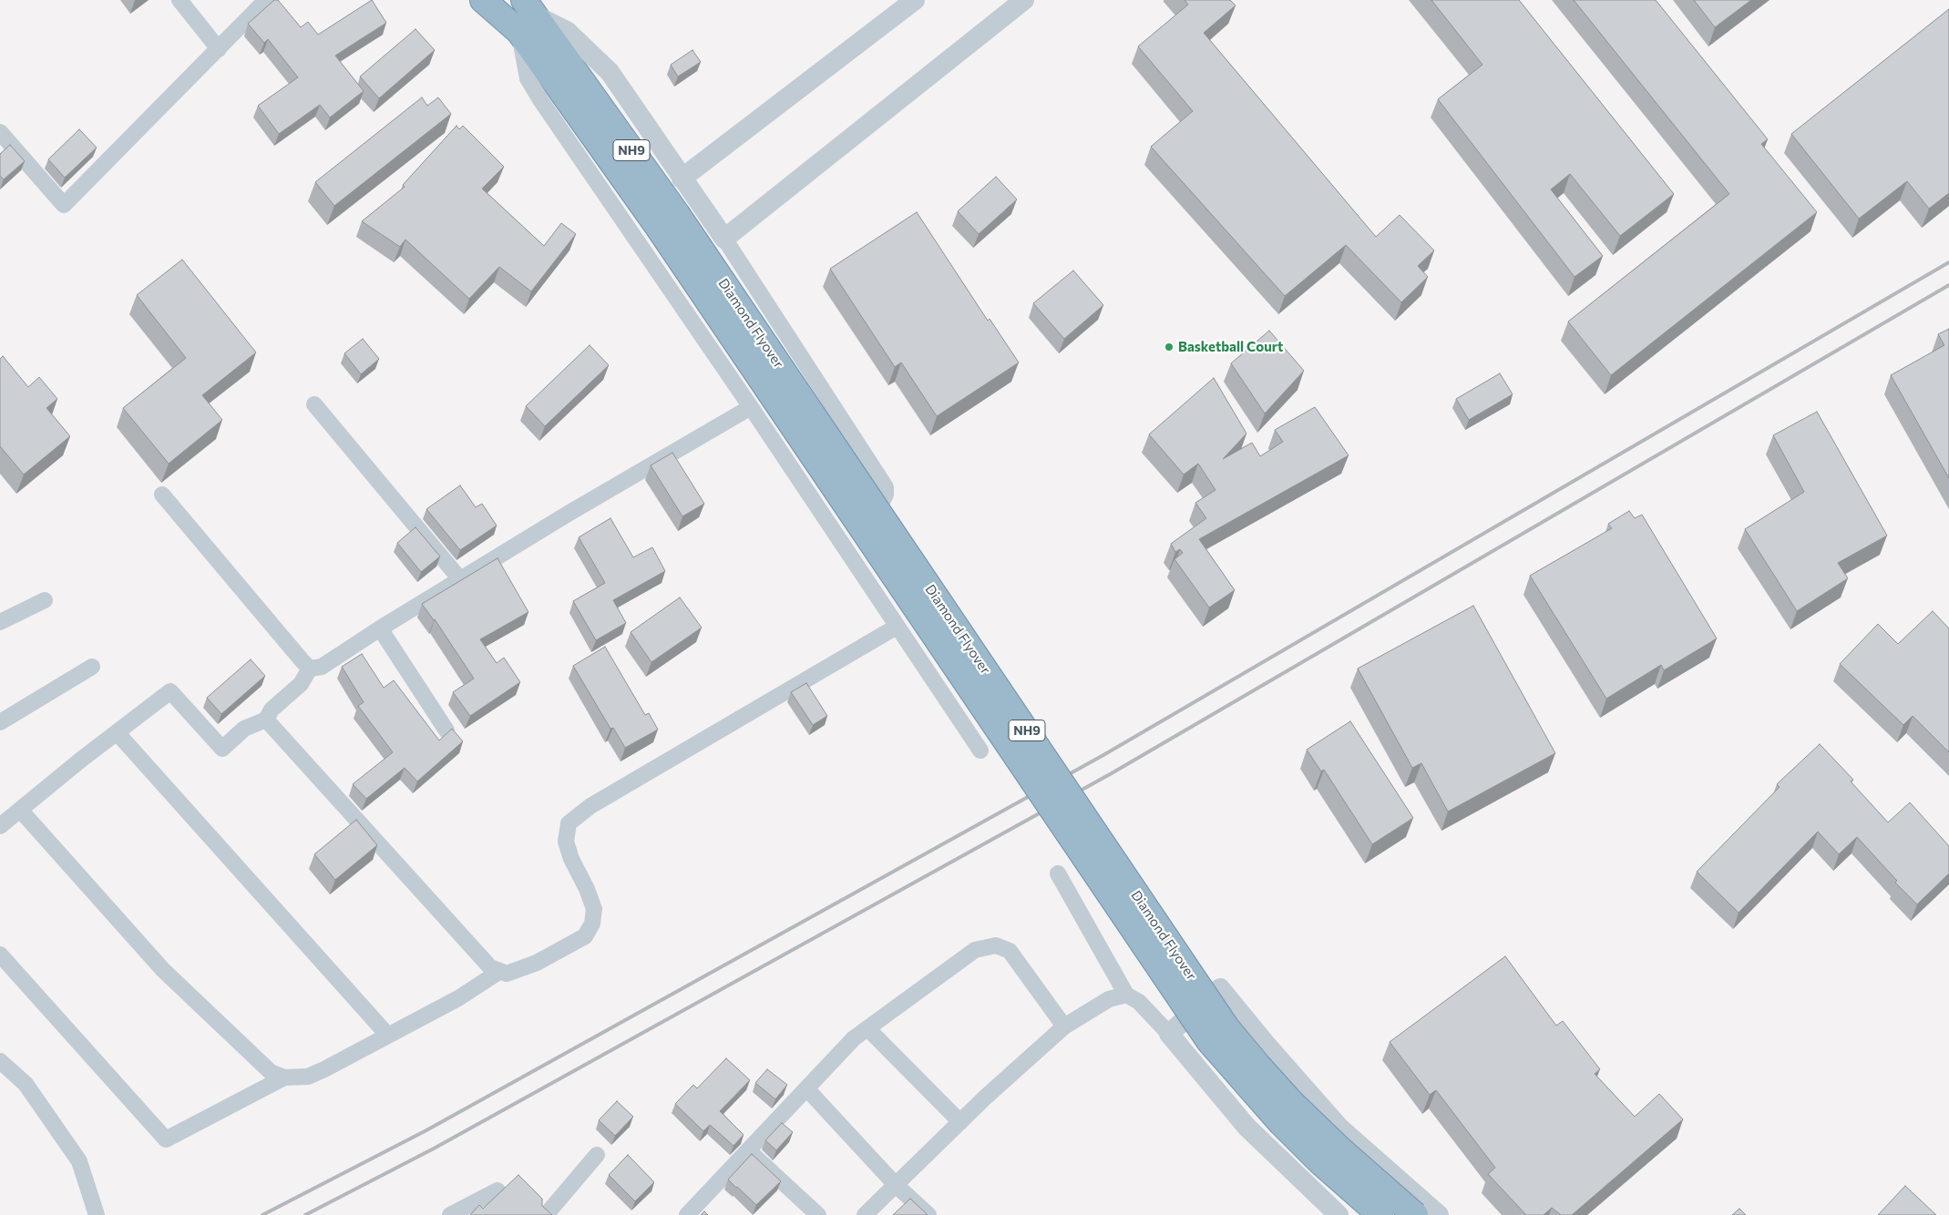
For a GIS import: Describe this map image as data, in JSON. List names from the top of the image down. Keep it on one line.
{"streets":{"highway":["NH9","Diamond Flyover"]},"crossings":[["NH9","Diamond Flyover"]],"places":["Basketball Court"]}
